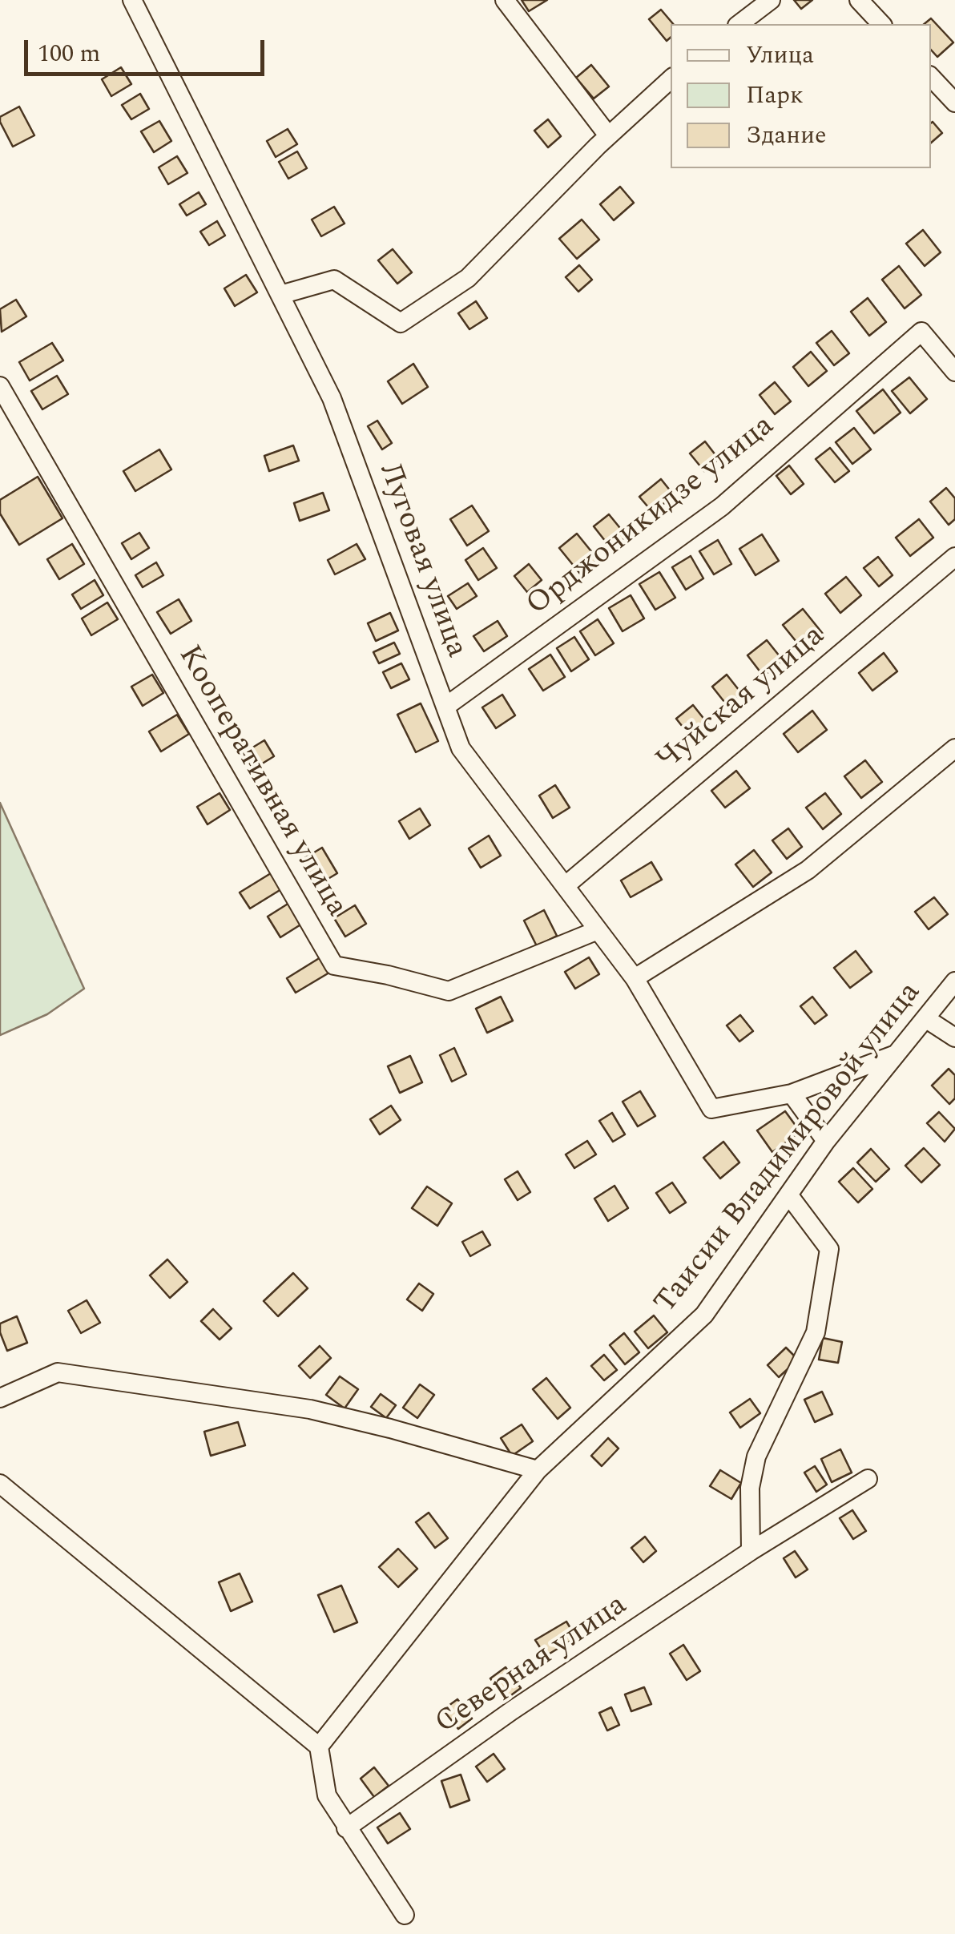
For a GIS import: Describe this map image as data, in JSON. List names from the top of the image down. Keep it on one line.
{"streets":{"street":["Орджоникидзе улица","Луговая улица","Чуйская улица","Кооперативная улица","Таисии Владимировой улица","Северная улица"]},"crossings":[["Орджоникидзе улица","Луговая улица"],["Луговая улица","Чуйская улица"],["Луговая улица","Кооперативная улица"]],"legend":["Улица","Парк","Здание"],"scale_bar":"100 m"}
